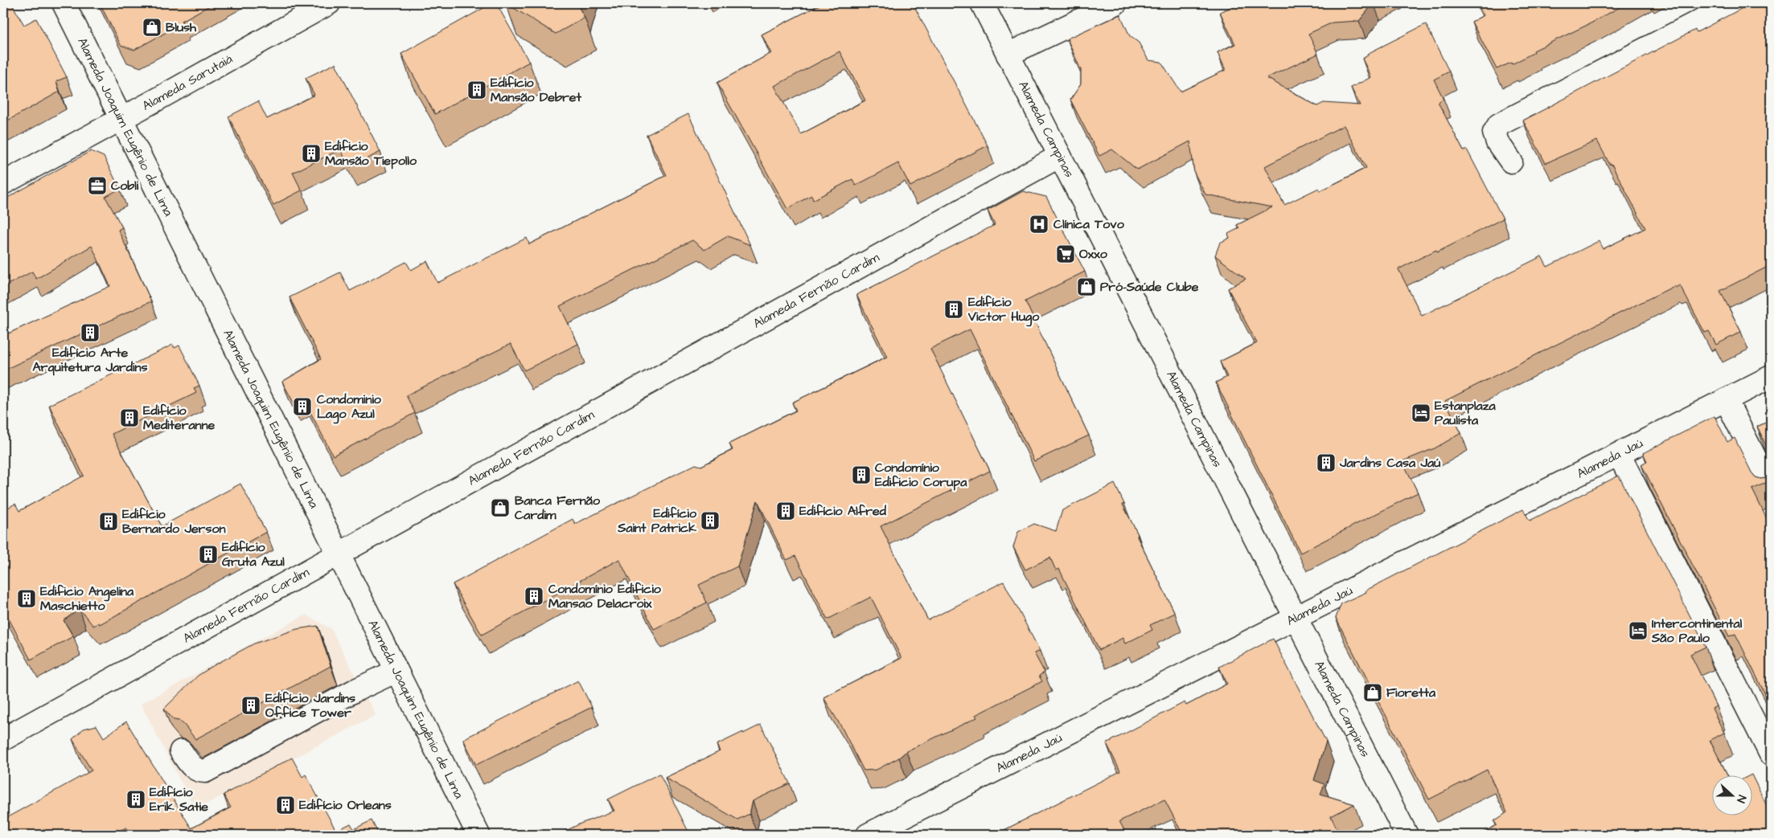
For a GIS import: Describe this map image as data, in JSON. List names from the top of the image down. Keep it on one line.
{"streets":{"street":["Alameda Sarutaiá","Alameda Joaquim Eugênio de Lima","Alameda Campinas","Alameda Fernão Cardim","Alameda Jaú"]},"crossings":[["Alameda Sarutaiá","Alameda Joaquim Eugênio de Lima"],["Alameda Joaquim Eugênio de Lima","Alameda Fernão Cardim"],["Alameda Campinas","Alameda Fernão Cardim"],["Alameda Campinas","Alameda Jaú"]],"places":{"shop":["Blush","Pró-Saúde Clube","Banca Fernão Cardim","Fioretta"],"building":["Edifício Mansão Debret","Edificio Mansão Tiepollo","Edifício Victor Hugo","Edifício Arte Arquitetura Jardins","Condominio Lago Azul","Edifício Mediteranne","Jardins Casa Jaú","Condomínio Edificio Corupa","Edifício Alfred","Edifício Saint Patrick","Edifício Bernardo Jerson","Edifício Gruta Azul","Condomínio Edificio Mansao Delacroix","Edificio Angelina Maschietto","Edifício Jardins Office Tower","Edifício Erik Satie","Edifício Orleans"],"office":["Cobli"],"hospital":["Clínica Tovo"],"supermarket":["Oxxo"],"hotel":["Estanplaza Paulista","Intercontinental São Paulo"]},"north":"right"}
